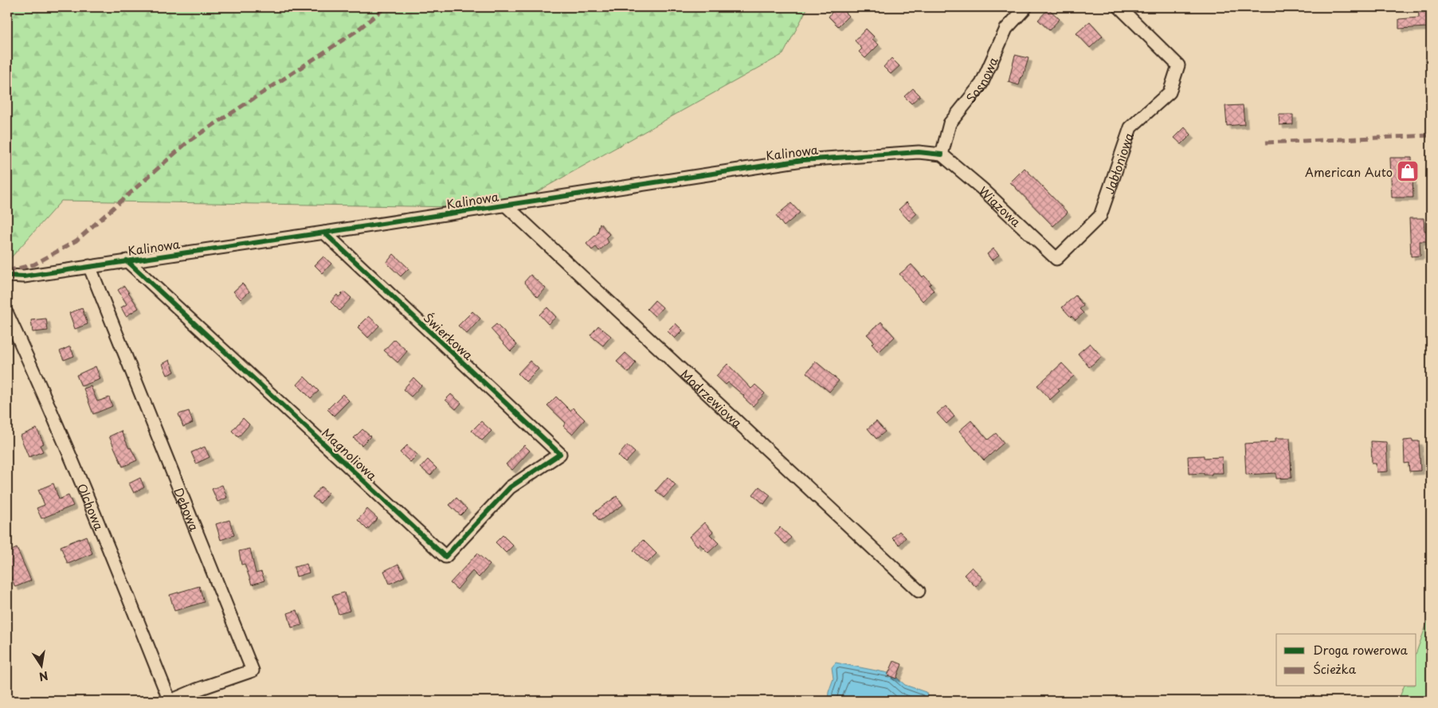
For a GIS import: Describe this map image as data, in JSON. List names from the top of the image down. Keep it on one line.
{"streets":{"street":["Sosnowa","Kalinowa","Jabłoniowa","Wiązowa","Świerkowa","Modrzewiowa","Magnoliowa","Olchowa","Dębowa"]},"crossings":[["Sosnowa","Kalinowa"],["Sosnowa","Wiązowa"],["Kalinowa","Wiązowa"],["Kalinowa","Świerkowa"],["Kalinowa","Modrzewiowa"],["Kalinowa","Magnoliowa"],["Kalinowa","Dębowa"],["Jabłoniowa","Wiązowa"],["Świerkowa","Magnoliowa"],["Olchowa","Dębowa"]],"places":{"shop":["American Auto"]},"legend":["Droga rowerowa","Ścieżka"],"north":"bottom"}
